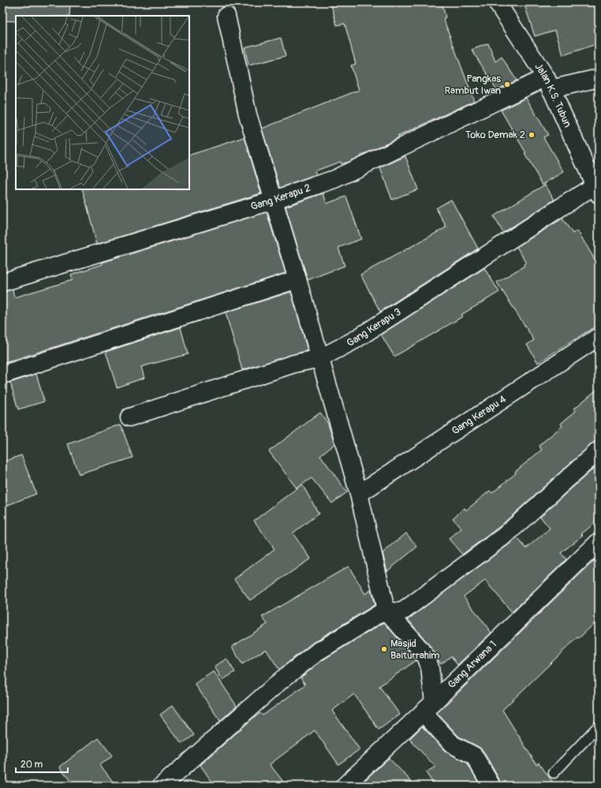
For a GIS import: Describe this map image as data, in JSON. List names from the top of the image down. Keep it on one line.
{"streets":{"street":["Jalan K.S. Tubun","Gang Kerapu 2","Gang Kerapu 3","Gang Kerapu 4","Gang Arwana 1"]},"crossings":[["Jalan K.S. Tubun","Gang Kerapu 2"],["Jalan K.S. Tubun","Gang Kerapu 3"]],"places":["Pangkas Rambut Iwan","Toko Demak 2","Masjid Baiturrahim"],"scale_bar":"20 m"}
